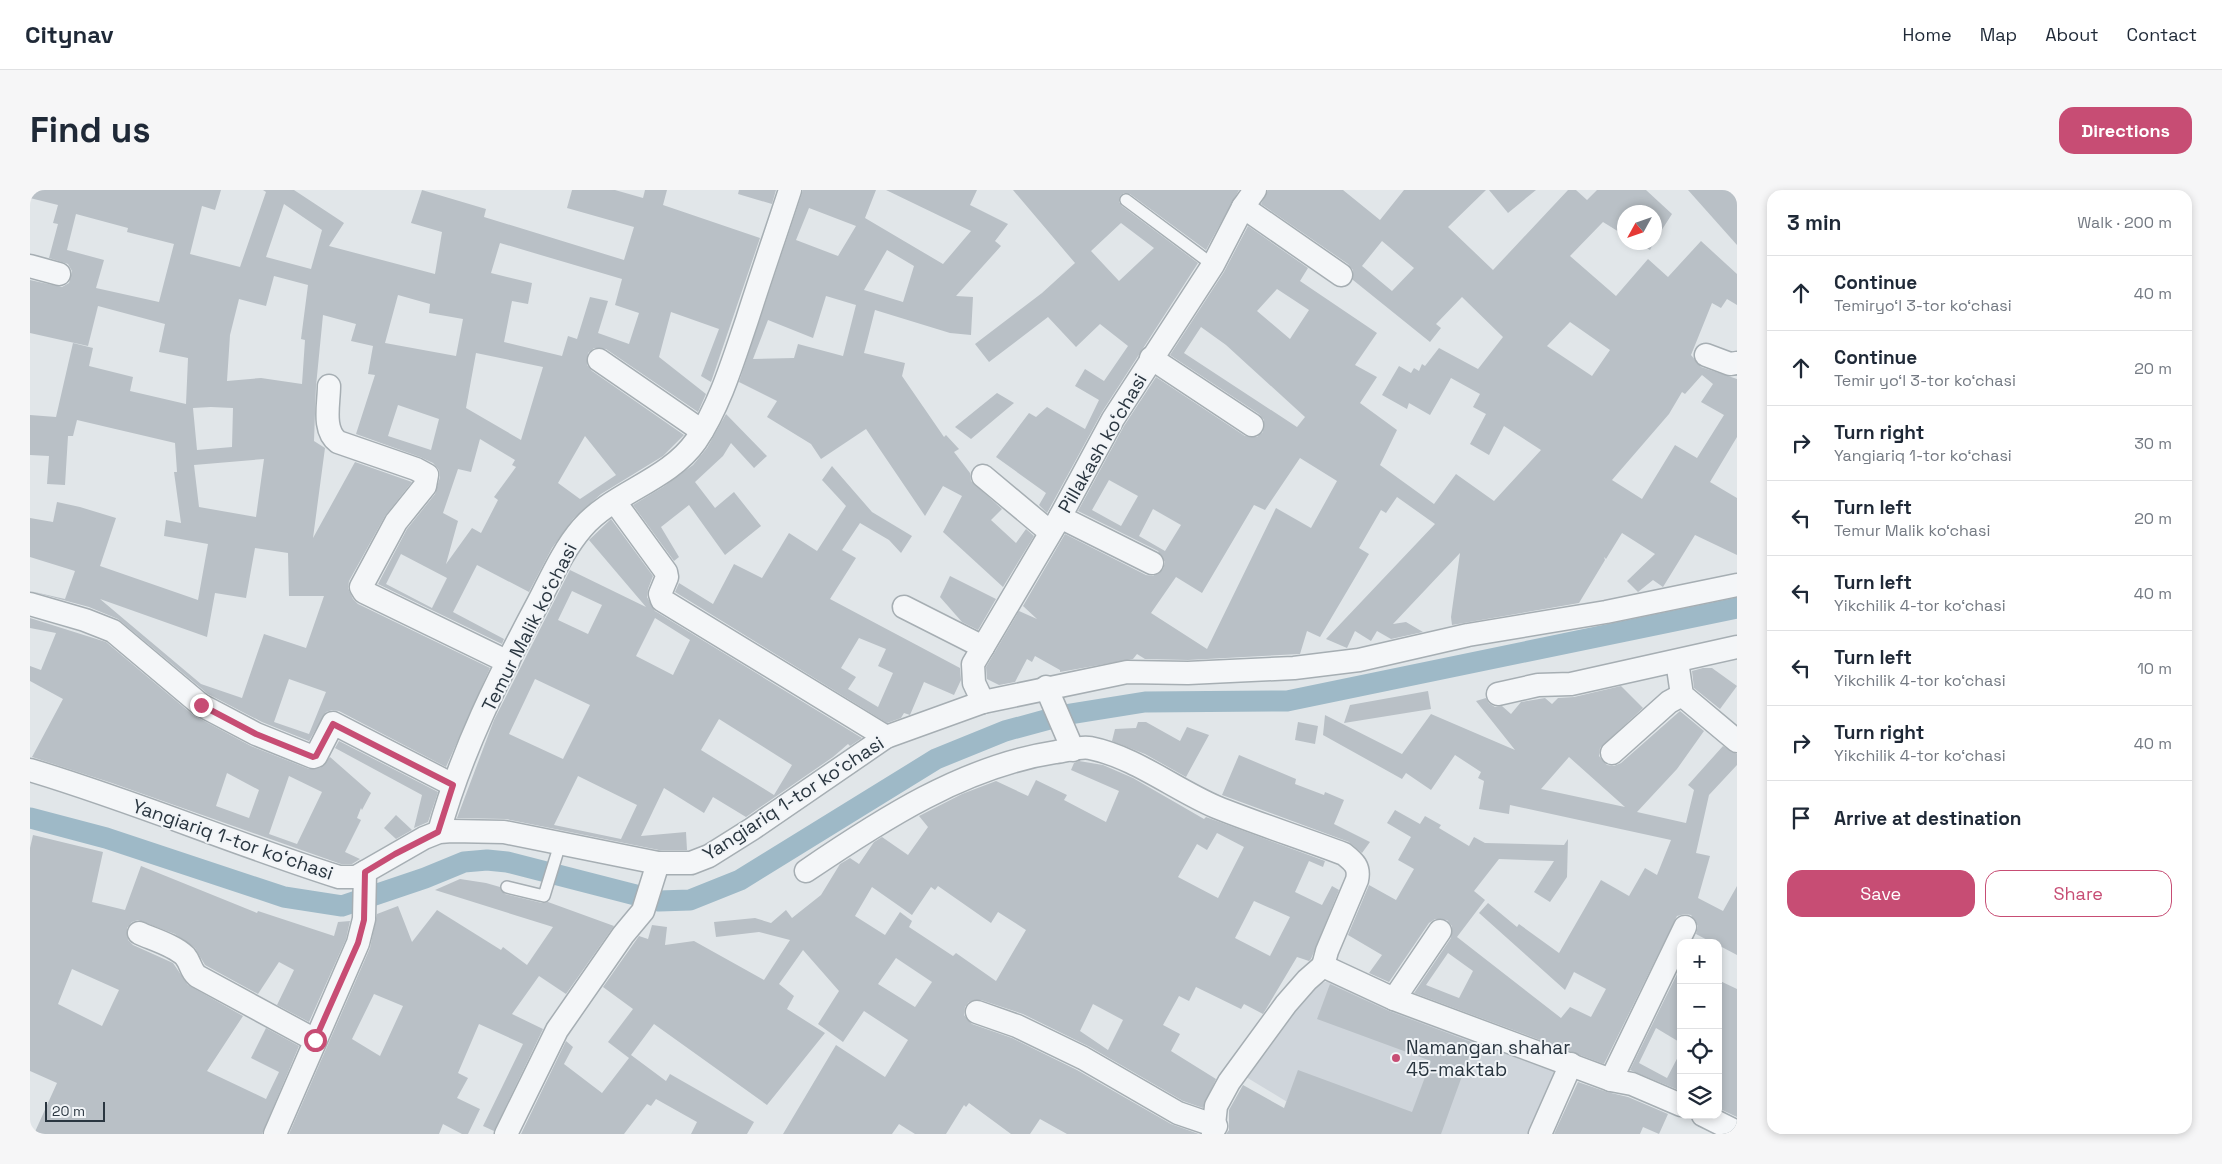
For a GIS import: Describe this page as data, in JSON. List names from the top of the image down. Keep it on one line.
{"streets":{"street":["Pillakash koʻchasi","Temur Malik koʻchasi","Yangiariq 1-tor koʻchasi"]},"crossings":[["Pillakash koʻchasi","Yangiariq 1-tor koʻchasi"],["Temur Malik koʻchasi","Yangiariq 1-tor koʻchasi"]],"places":["Namangan shahar 45-maktab"],"scale_bar":"20 m","north":"bottom left","page":{"header":"Citynav","nav":["Home","Map","About","Contact"],"buttons":["Directions",["Save","Share"]],"title":"Find us","heading":["3 min","Walk · 200 m"],"list":[["Continue","Temiryoʻl 3-tor koʻchasi","40 m"],["Continue","Temir yoʻl 3-tor koʻchasi","20 m"],["Turn right","Yangiariq 1-tor koʻchasi","30 m"],["Turn left","Temur Malik koʻchasi","20 m"],["Turn left","Yikchilik 4-tor koʻchasi","40 m"],["Turn left","Yikchilik 4-tor koʻchasi","10 m"],["Turn right","Yikchilik 4-tor koʻchasi","40 m"],"Arrive at destination"],"map_buttons":["+","−"],"scale":"20 m"}}
